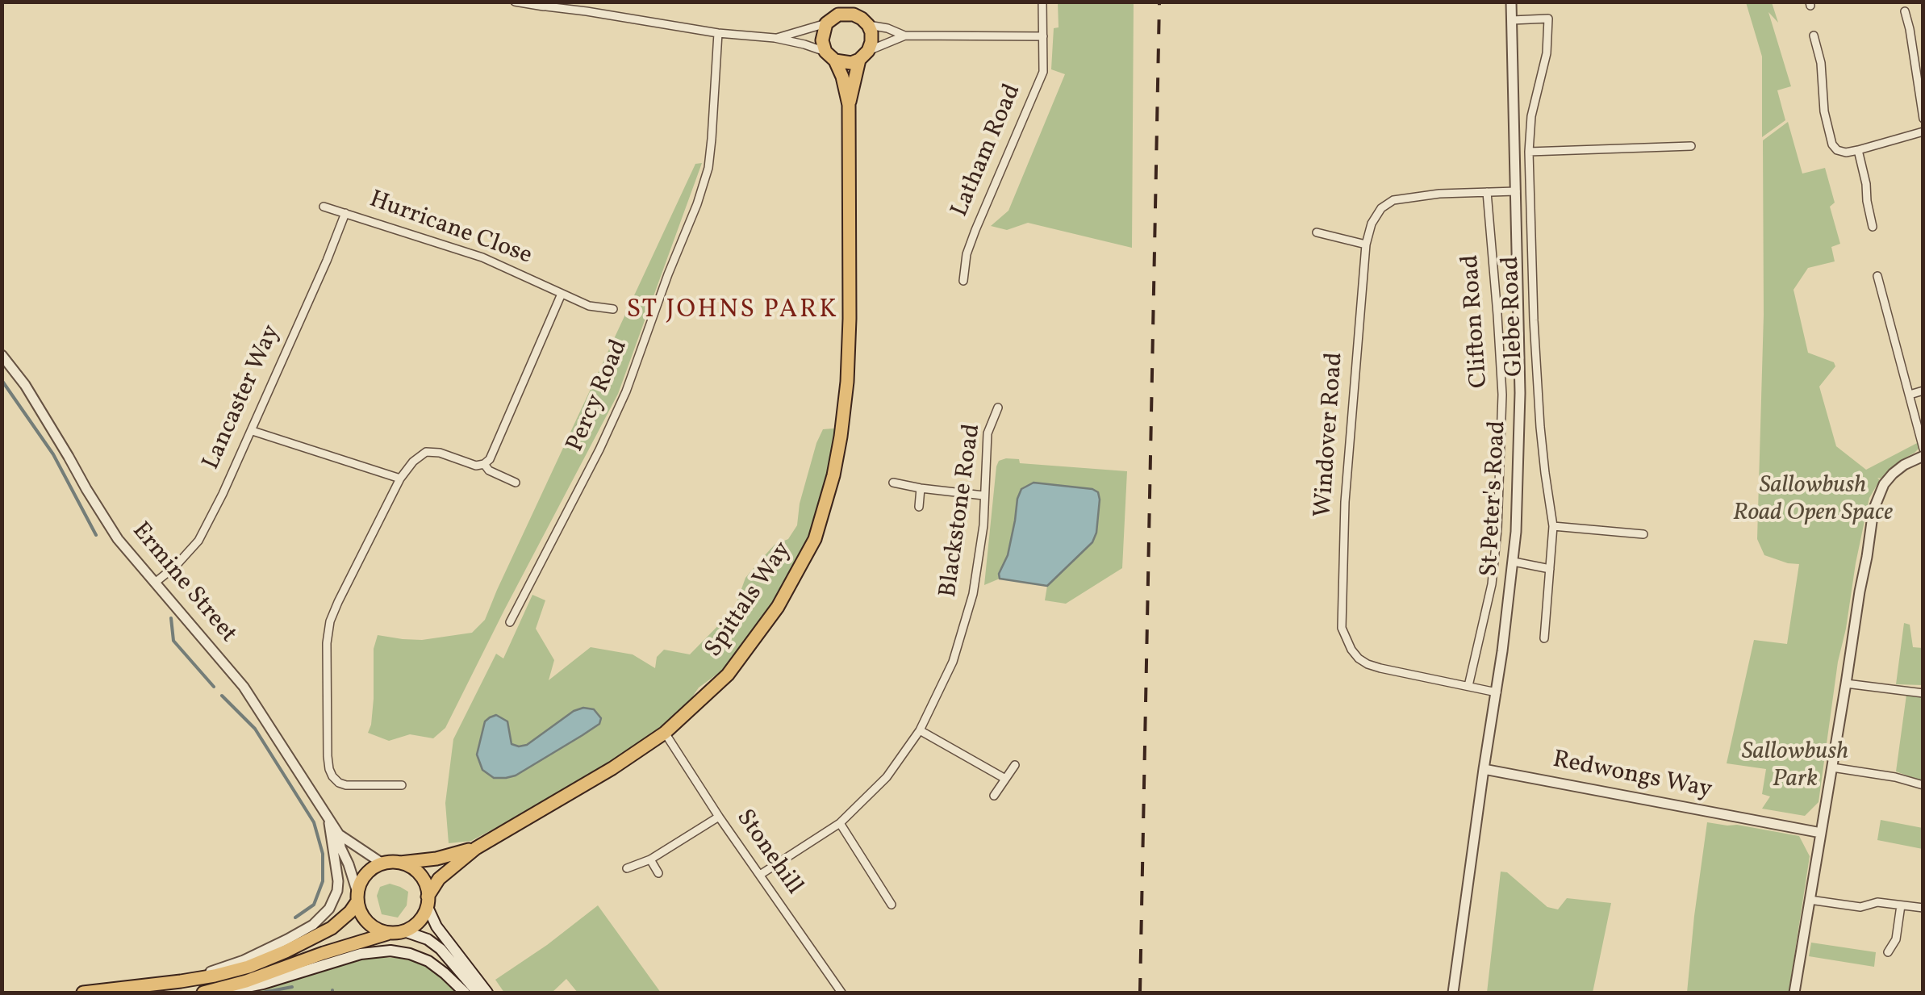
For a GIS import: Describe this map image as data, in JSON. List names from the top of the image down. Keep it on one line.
{"streets":{"highway":["Spittals Way"],"street":["Latham Road","Hurricane Close","Glebe Road","Clifton Road","Percy Road","Lancaster Way","Windover Road","St Peter's Road","Blackstone Road","Ermine Street","Redwongs Way","Stonehill"]},"crossings":[["Hurricane Close","Lancaster Way"],["Glebe Road","St Peter's Road"],["Clifton Road","Windover Road"],["Lancaster Way","Ermine Street"],["Windover Road","St Peter's Road"],["St Peter's Road","Redwongs Way"],["Blackstone Road","Stonehill"],["Ermine Street","Spittals Way"],["Spittals Way","Stonehill"]],"districts":["ST JOHNS PARK"],"parks":["Sallowbush Road Open Space","Sallowbush Park"]}
